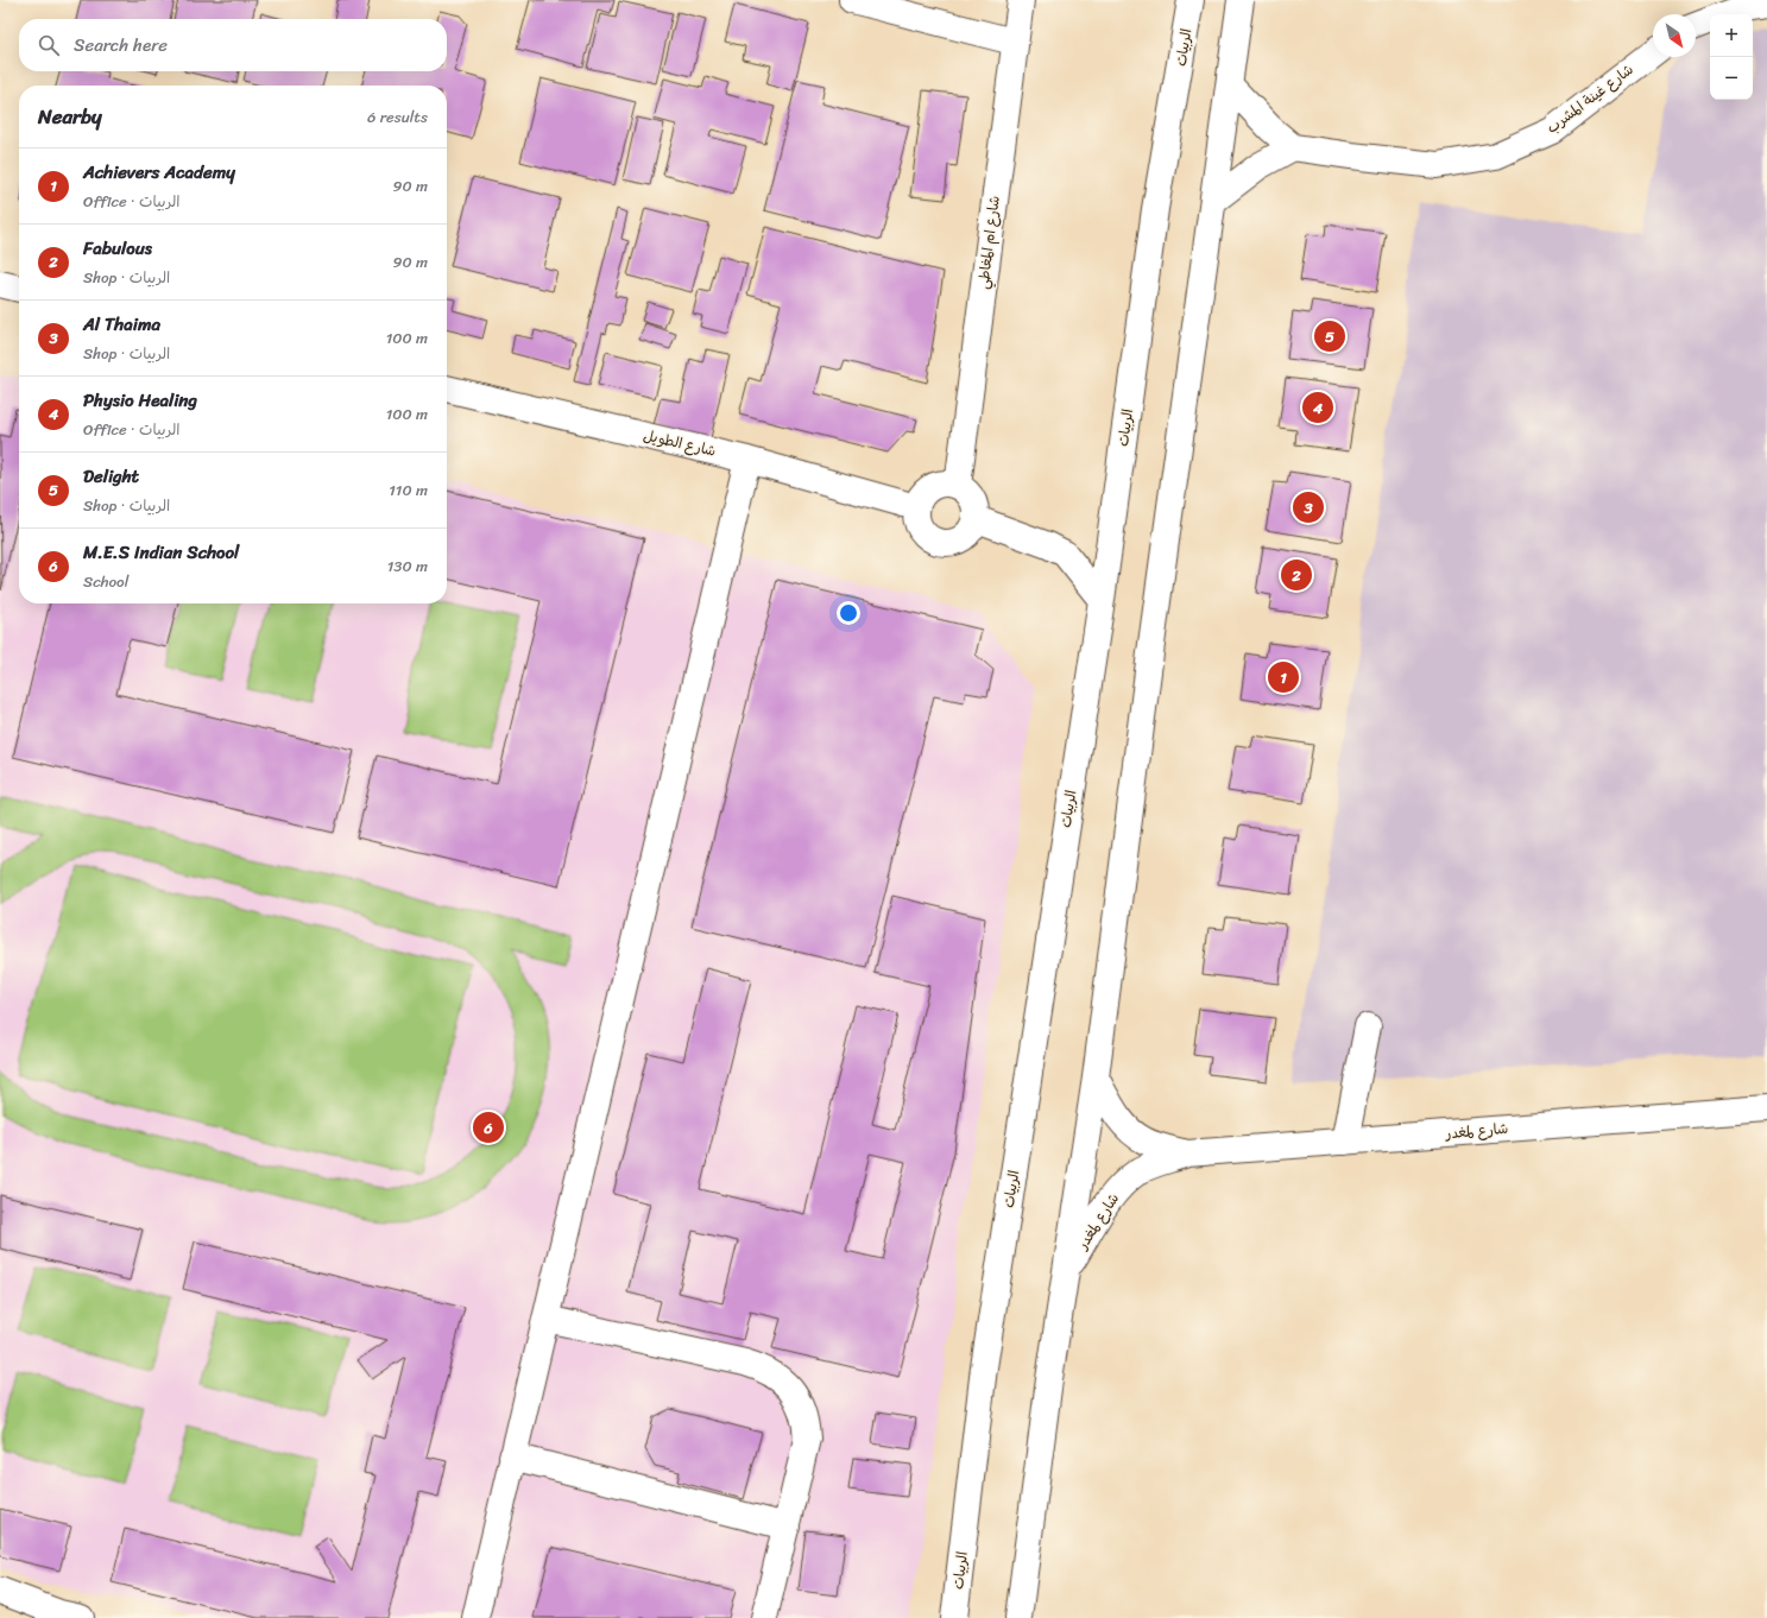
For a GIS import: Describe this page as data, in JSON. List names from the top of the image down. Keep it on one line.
{"streets":{"street":["الربيات","شارع غينة المشرب","شارع ام المغاطي","شارع الطويل","شارع لمغدر"]},"crossings":[["شارع ام المغاطي","شارع الطويل"]],"north":"bottom right","page":{"map_buttons":["+","−"],"search":"Search here","heading":["Nearby","6 results"],"list":[{"mark":"1","name":"Achievers Academy","note":"Office · الربيات","value":"90 m"},{"mark":"2","name":"Fabulous","note":"Shop · الربيات","value":"90 m"},{"mark":"3","name":"Al Thaima","note":"Shop · الربيات","value":"100 m"},{"mark":"4","name":"Physio Healing","note":"Office · الربيات","value":"100 m"},{"mark":"5","name":"Delight","note":"Shop · الربيات","value":"110 m"},{"mark":"6","name":"M.E.S Indian School","note":"School","value":"130 m"}],"pins":["5","4","3","2","1","6"]}}
